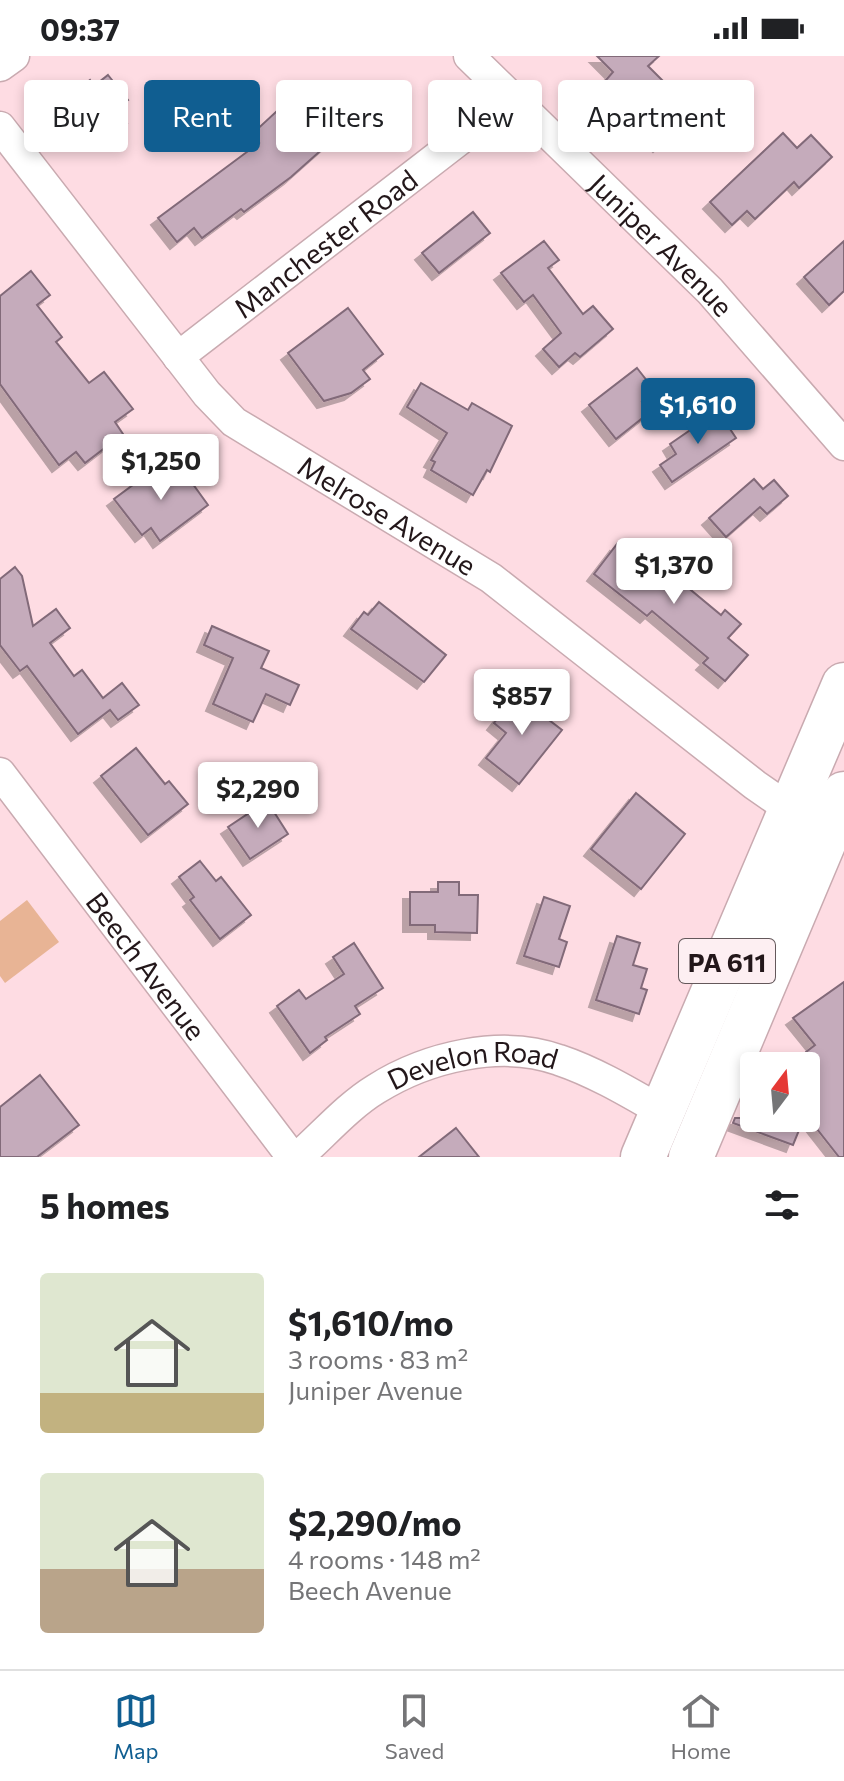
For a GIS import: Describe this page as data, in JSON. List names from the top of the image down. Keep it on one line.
{"streets":{"highway":["PA 611"],"street":["Manchester Road","Juniper Avenue","Melrose Avenue","Beech Avenue","Develon Road"]},"crossings":[["Manchester Road","Melrose Avenue"],["Melrose Avenue","PA 611"],["PA 611","Develon Road"],["Beech Avenue","Develon Road"]],"north":"top","page":{"status":"09:37","chip":["Buy","Rent","Filters","New","Apartment"],"price":["$1,610","$1,250","$1,370","$857","$2,290"],"heading":"5 homes","list":[{"name":"$1,610/mo","note":"3 rooms · 83 m² · Juniper Avenue"},{"name":"$2,290/mo","note":"4 rooms · 148 m² · Beech Avenue"}],"tabs":["Map","Saved","Home"]}}
